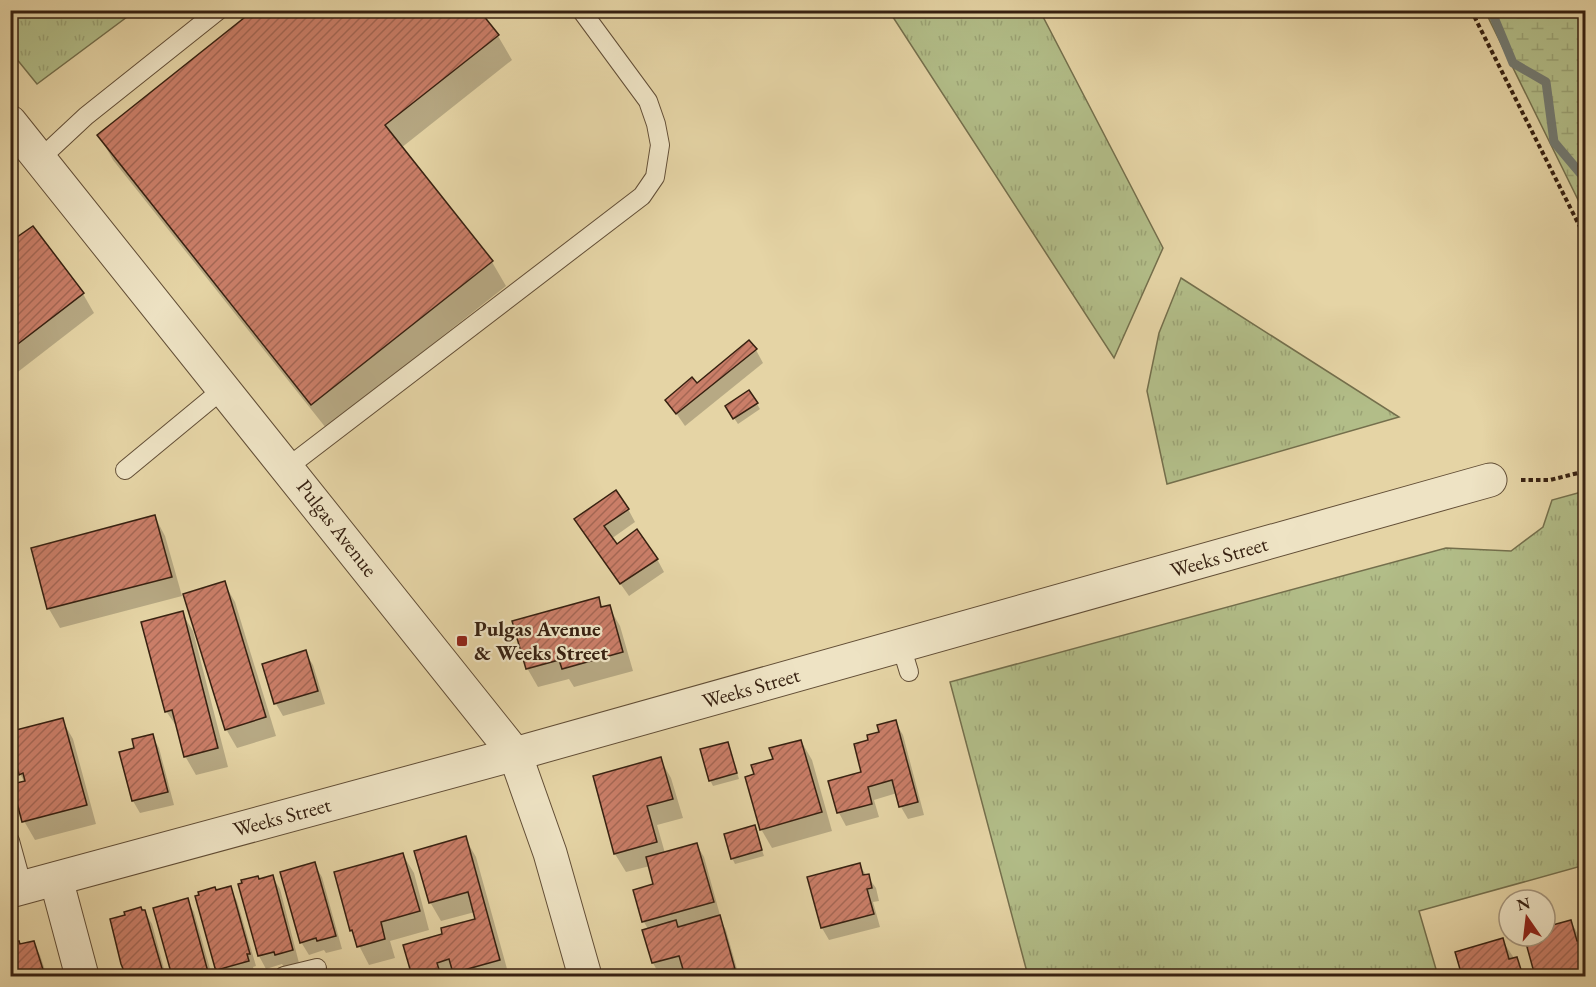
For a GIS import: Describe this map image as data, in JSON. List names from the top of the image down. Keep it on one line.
{"streets":{"street":["Pulgas Avenue","Weeks Street"]},"crossings":[["Pulgas Avenue","Weeks Street"]],"places":{"transit":["Pulgas Avenue & Weeks Street"]},"north":"top"}
